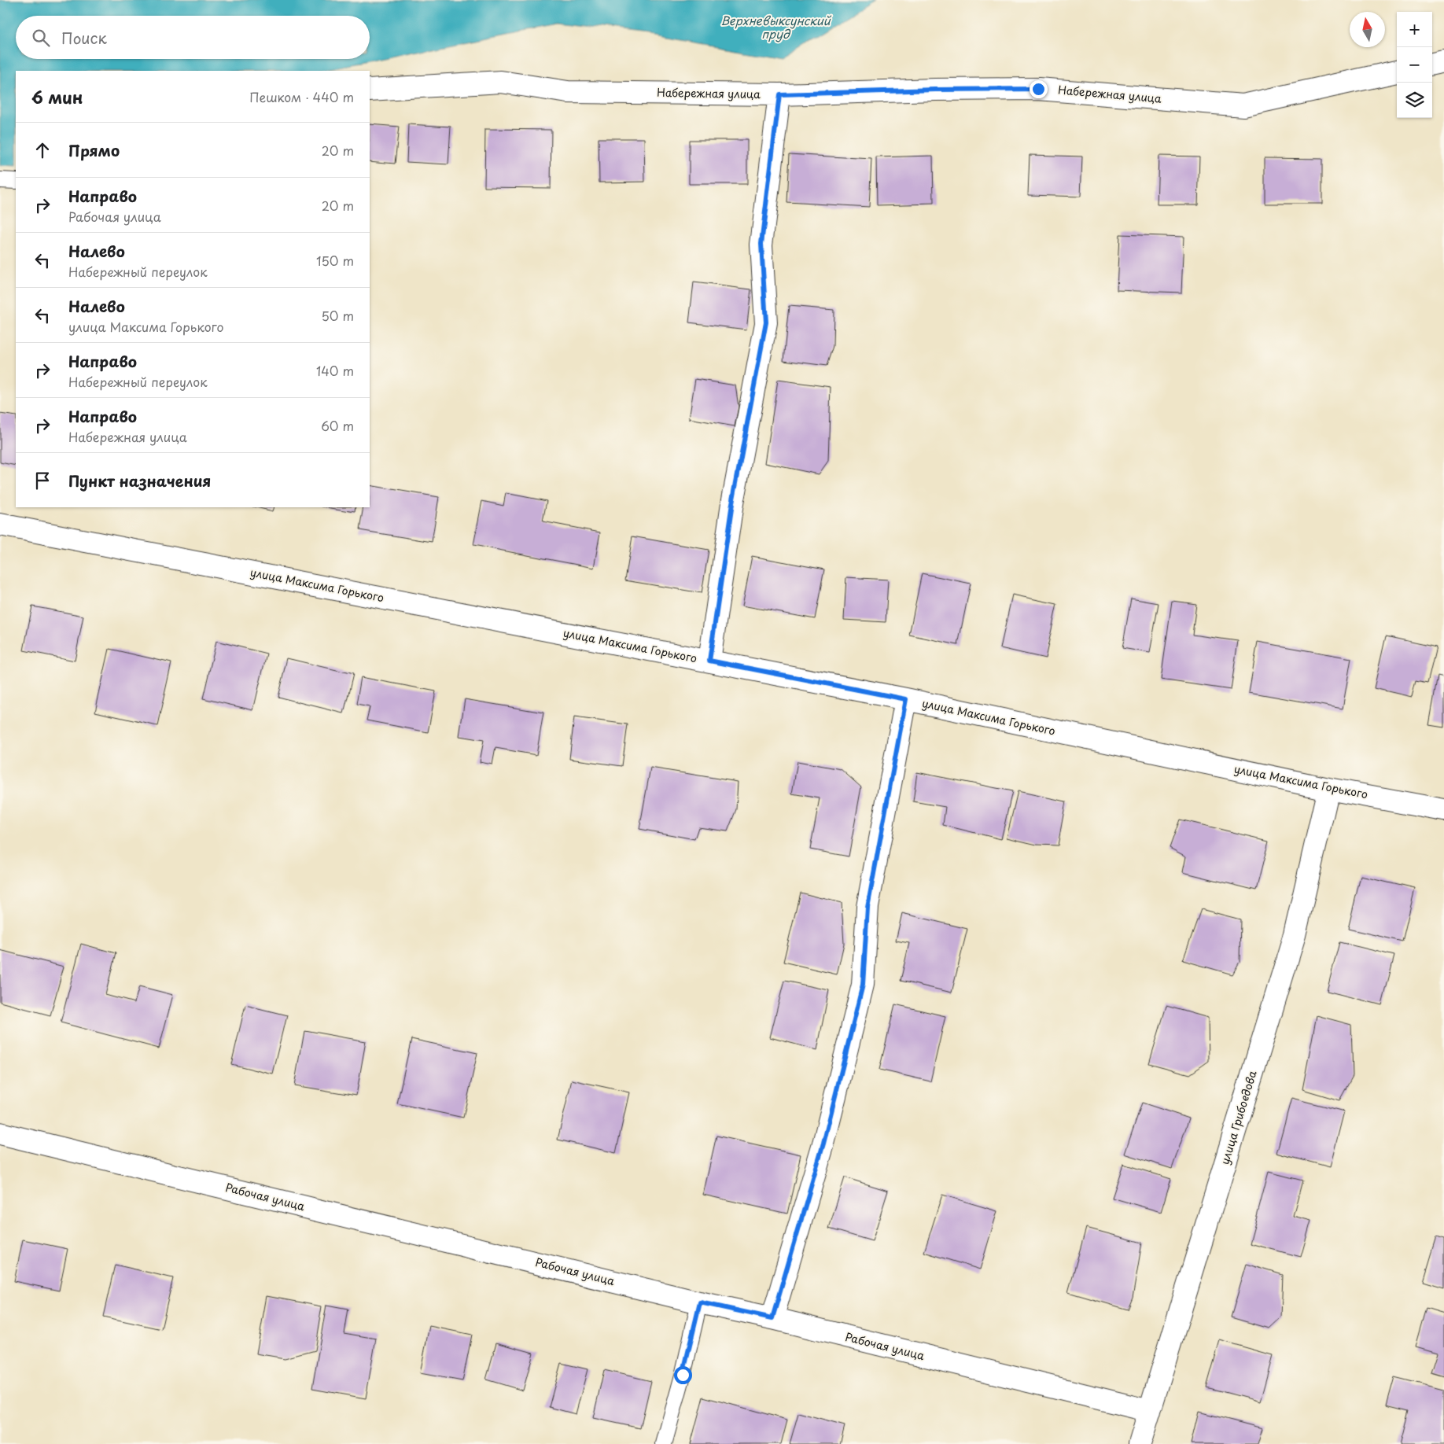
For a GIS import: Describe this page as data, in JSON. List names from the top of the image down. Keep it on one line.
{"streets":{"street":["Набережная улица","улица Максима Горького","улица Грибоедова","Рабочая улица"]},"crossings":[["улица Максима Горького","улица Грибоедова"],["улица Грибоедова","Рабочая улица"]],"water":["Верхневыксунский пруд"],"north":"top","page":{"map_buttons":["+","−"],"search":"Поиск","heading":["6 мин","Пешком · 440 m"],"list":[["Прямо","20 m"],["Направо","Рабочая улица","20 m"],["Налево","Набережный переулок","150 m"],["Налево","улица Максима Горького","50 m"],["Направо","Набережный переулок","140 m"],["Направо","Набережная улица","60 m"],"Пункт назначения"]}}
